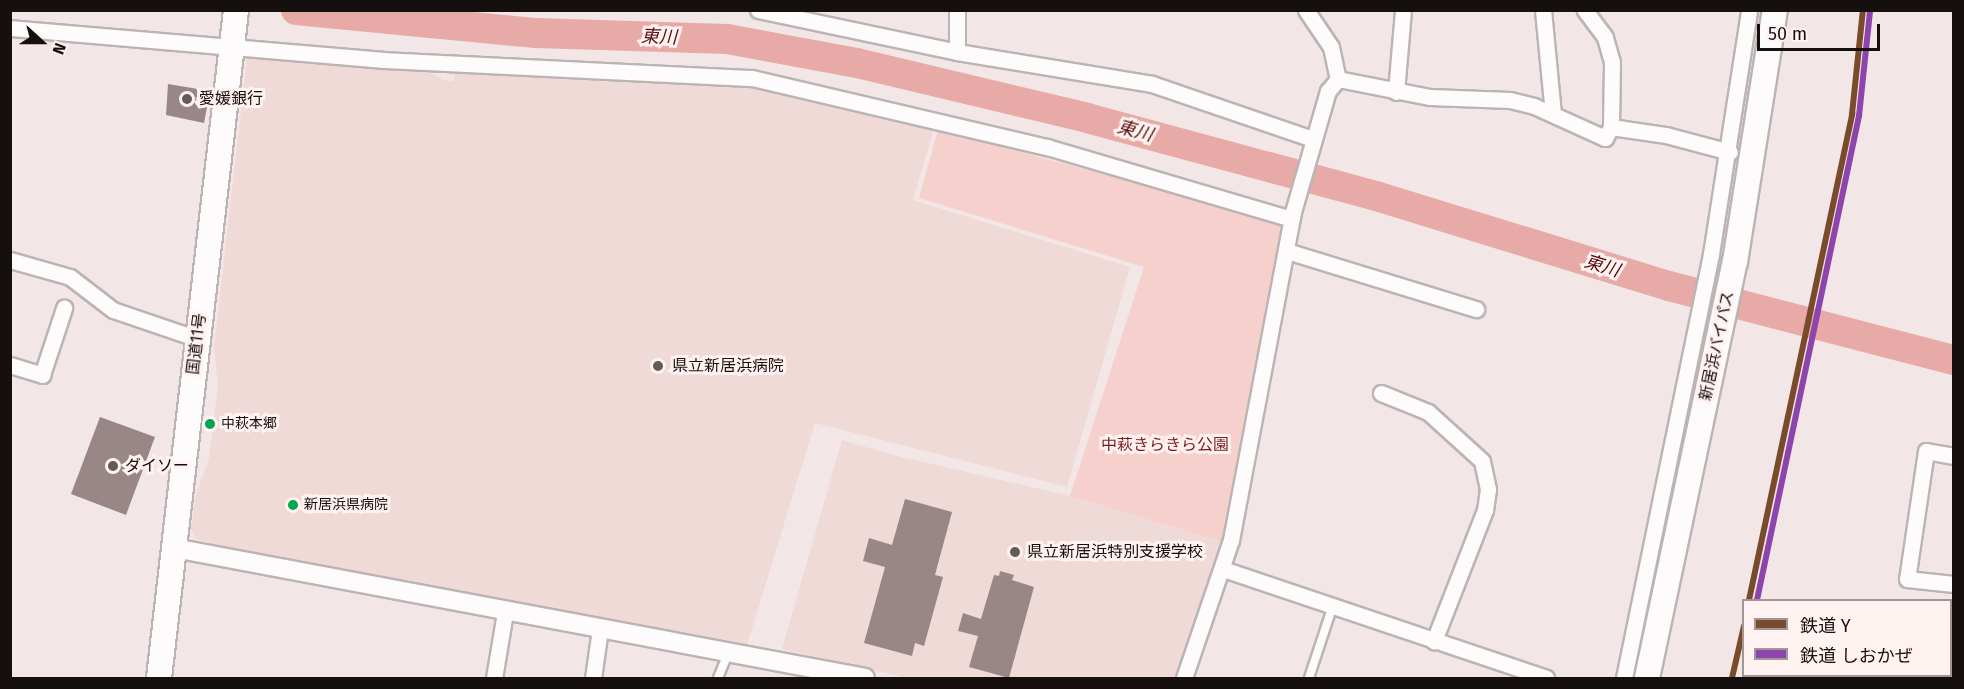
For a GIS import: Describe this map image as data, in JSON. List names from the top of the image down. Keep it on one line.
{"streets":{"highway":["国道11号","新居浜バイパス"]},"water":["東川"],"parks":["中萩きらきら公園"],"places":["愛媛銀行","県立新居浜病院","中萩本郷","ダイソー","新居浜県病院","県立新居浜特別支援学校"],"lines":["rail line Y","rail line しおかぜ"],"legend":["鉄道 Y","鉄道 しおかぜ"],"scale_bar":"50 m","north":"right"}
